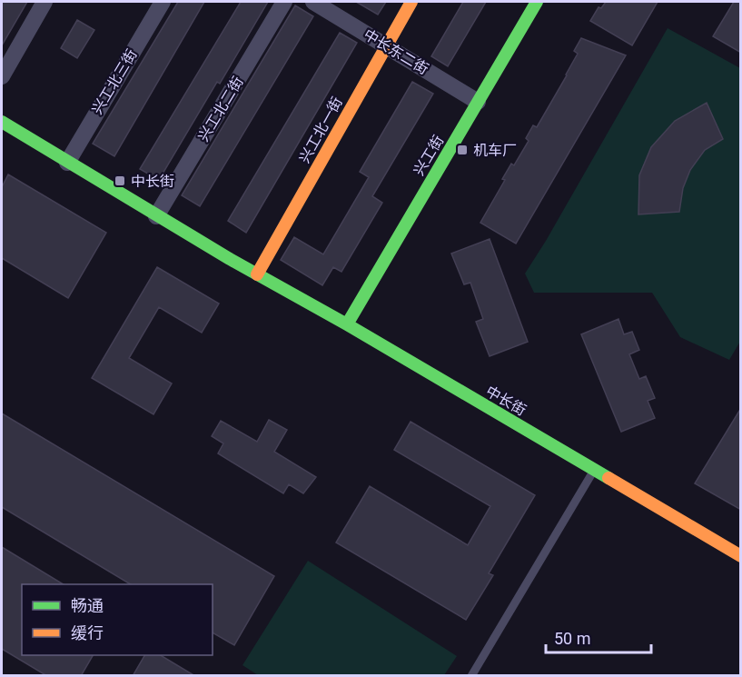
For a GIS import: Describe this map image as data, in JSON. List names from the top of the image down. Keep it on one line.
{"streets":{"street":["中长东二街","兴工北三街","兴工北二街","兴工北一街","兴工街","中长街"]},"crossings":[["中长东二街","兴工北一街"],["中长东二街","兴工街"],["兴工北三街","中长街"],["兴工北二街","中长街"],["兴工北一街","中长街"],["兴工街","中长街"]],"places":{"transit":["机车厂","中长街"]},"legend":["畅通","缓行"],"scale_bar":"50 m"}
